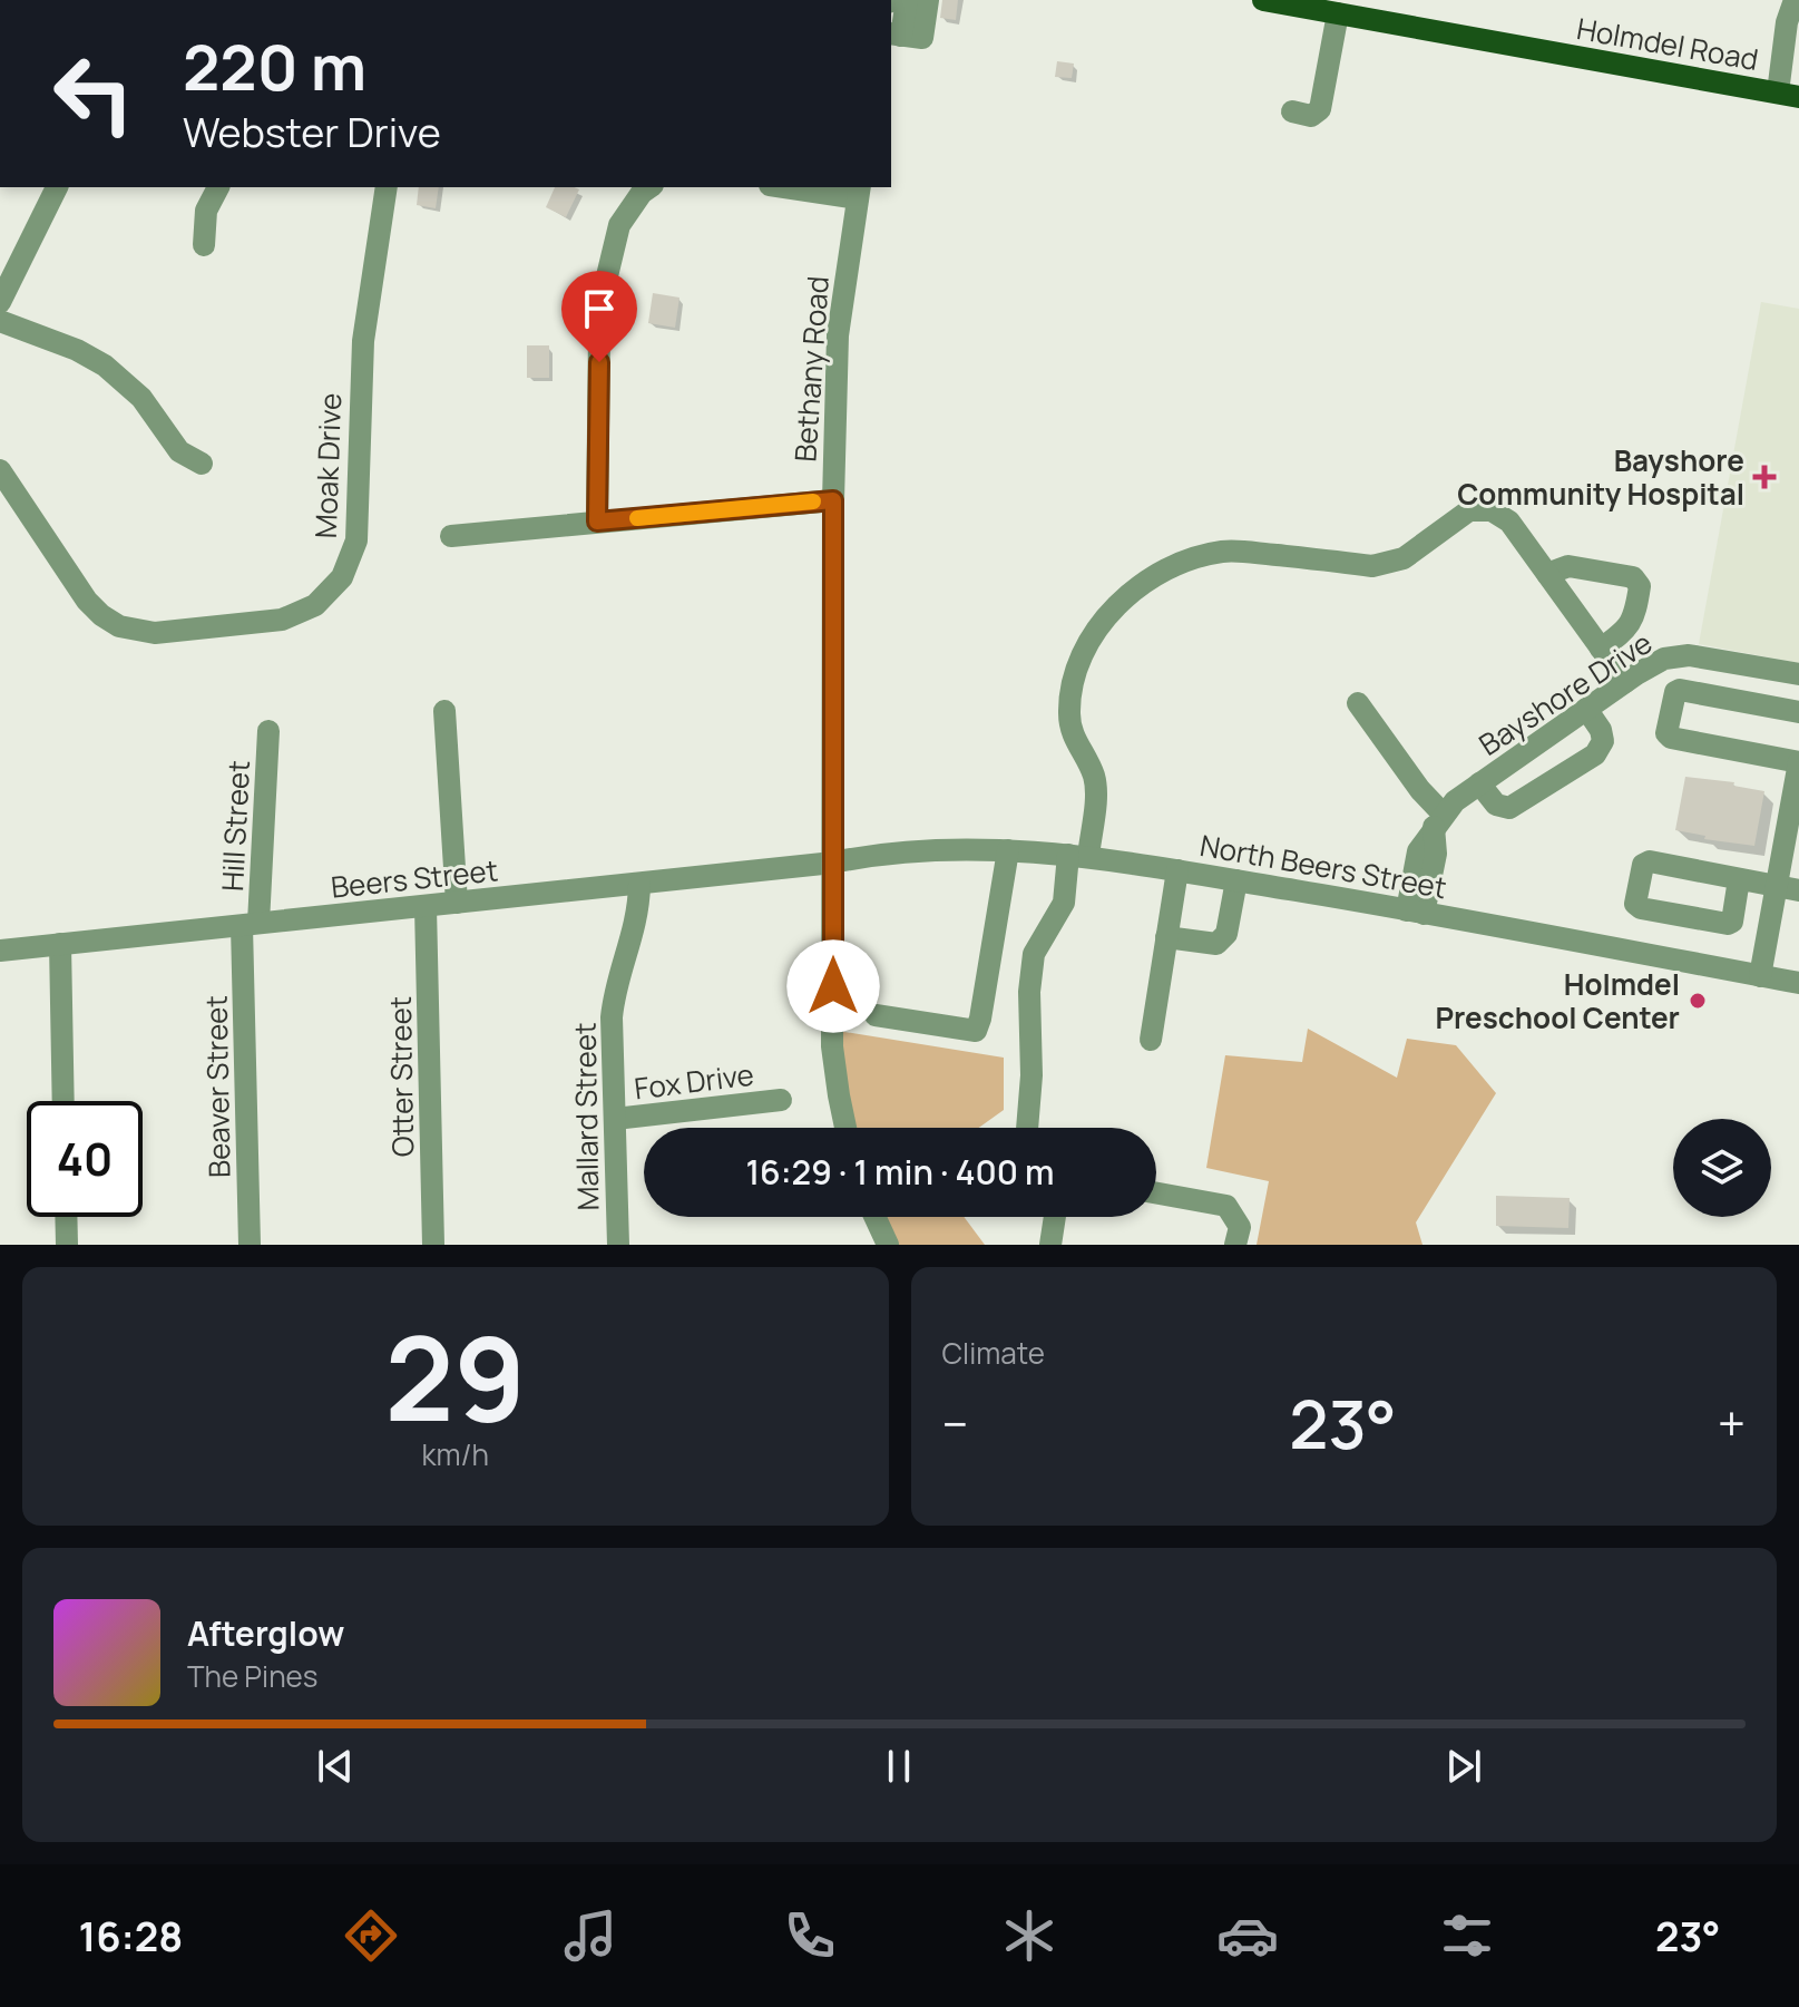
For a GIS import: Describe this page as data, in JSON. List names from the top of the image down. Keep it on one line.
{"streets":{"main road":["Holmdel Road"],"street":["Bethany Road","Moak Drive","Bayshore Drive","Hill Street","North Beers Street","Beers Street","Otter Street","Fox Drive","Beaver Street","Mallard Street"]},"crossings":[["Bethany Road","North Beers Street"],["Bethany Road","Beers Street"],["Bayshore Drive","North Beers Street"],["Hill Street","Beers Street"],["Hill Street","Beaver Street"],["North Beers Street","Beers Street"],["Beers Street","Otter Street"],["Beers Street","Beaver Street"],["Beers Street","Mallard Street"],["Fox Drive","Mallard Street"]],"places":{"health":["Bayshore Community Hospital"],"other":["Holmdel Preschool Center"]},"page":{"turn":["220 m","Webster Drive"],"limit":"40","trip":"16:29 · 1 min · 400 m","tile":[["29","km/h"],"Climate"],"heat":["−","23°","+"],"song":["Afterglow","The Pines"],"tabs":["16:28","23°"]}}
